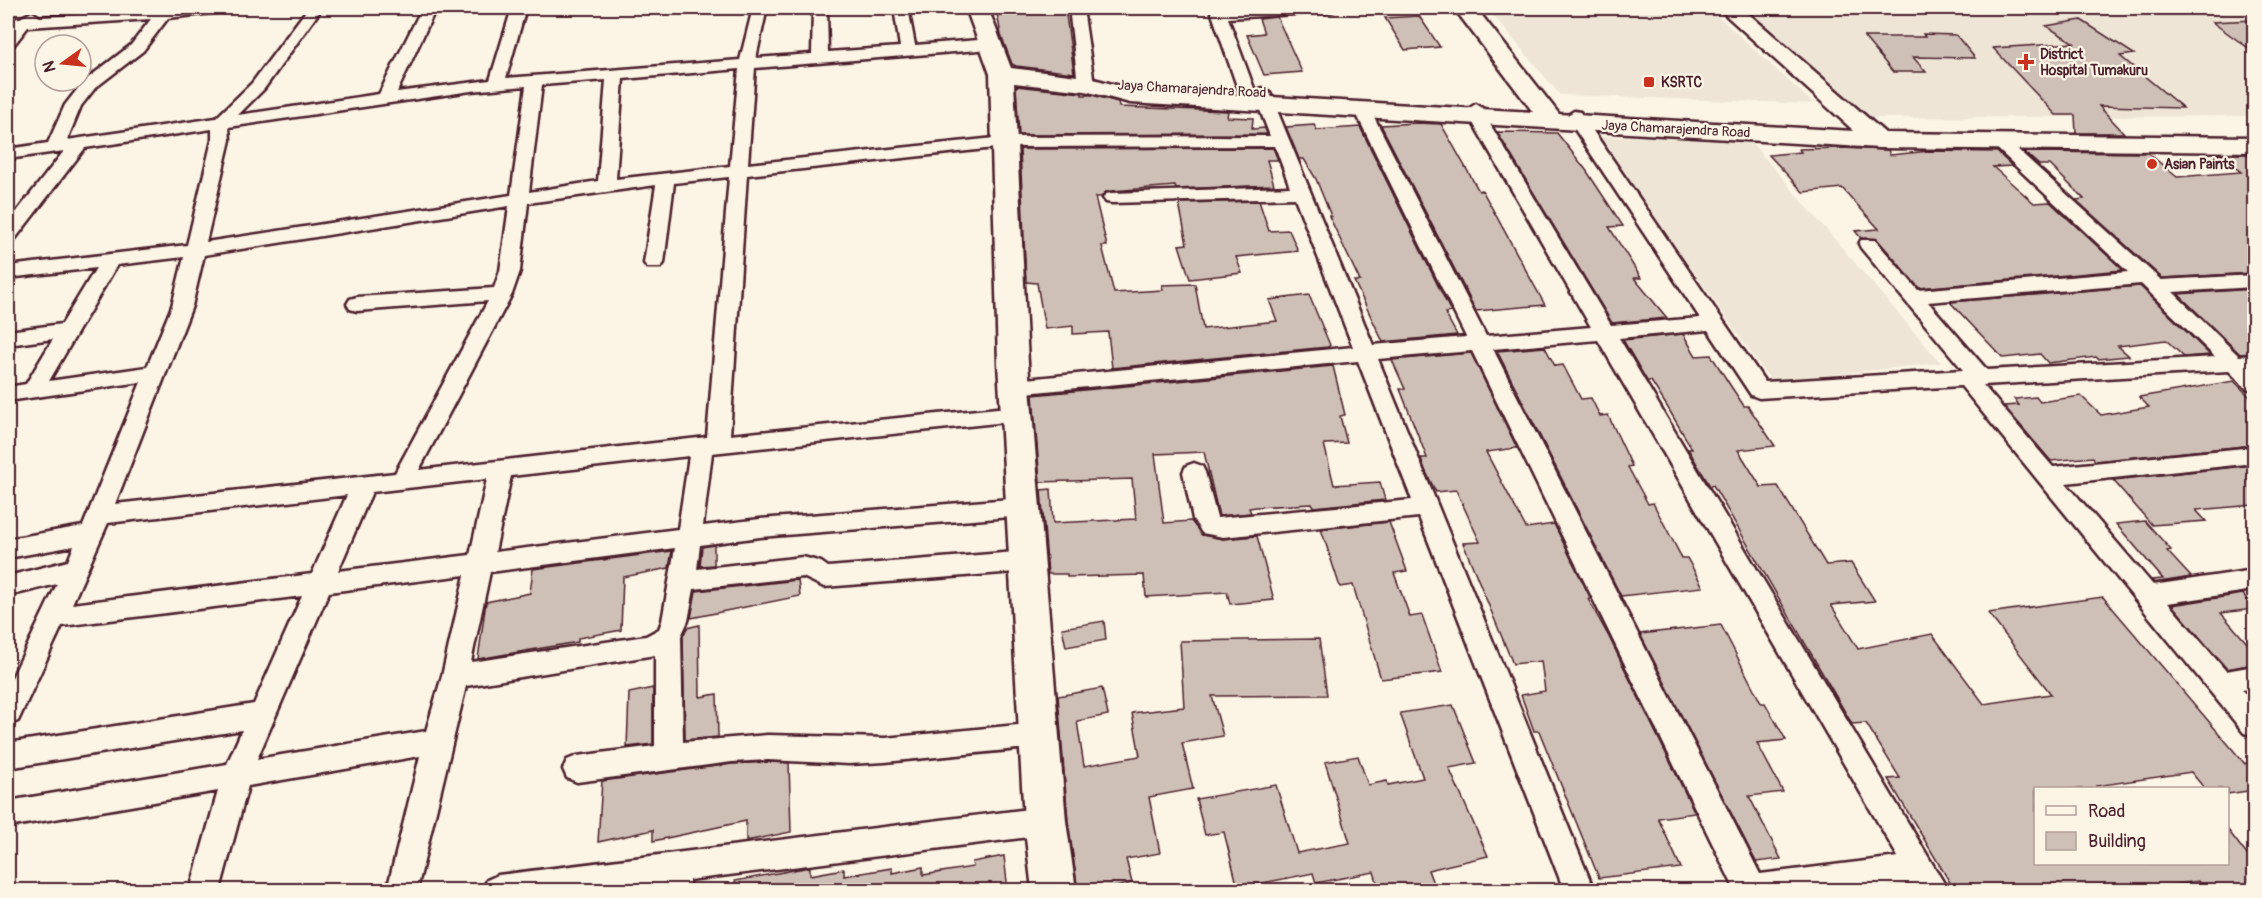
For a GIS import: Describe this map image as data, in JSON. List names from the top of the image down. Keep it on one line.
{"streets":{"main road":["Jaya Chamarajendra Road"]},"places":{"health":["District Hospital Tumakuru"],"transit":["KSRTC"],"other":["Asian Paints"]},"legend":["Road","Building"],"north":"left"}
